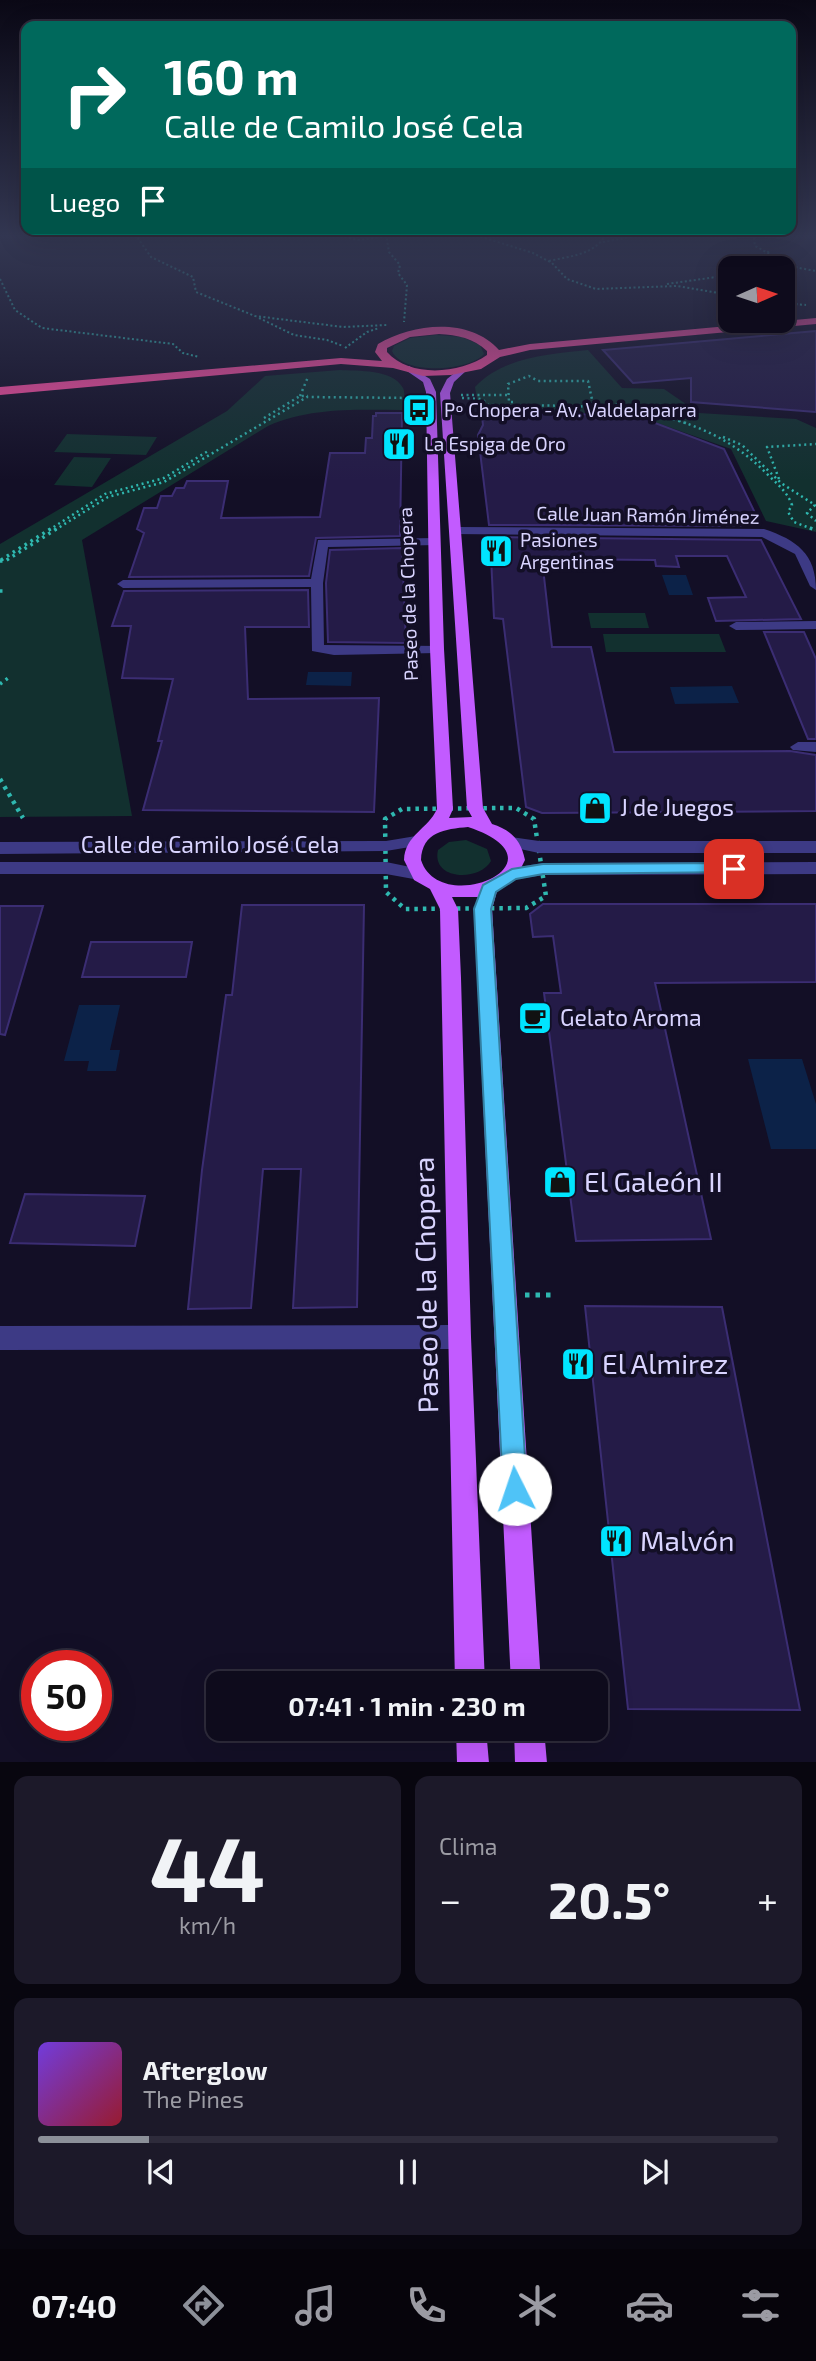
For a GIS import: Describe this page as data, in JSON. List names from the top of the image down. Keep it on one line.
{"streets":{"main road":["Paseo de la Chopera"],"street":["Calle Juan Ramón Jiménez","Calle de Camilo José Cela"]},"crossings":[["Paseo de la Chopera","Calle de Camilo José Cela"]],"places":{"bus stop":["Pº Chopera - Av. Valdelaparra"],"restaurant":["La Espiga de Oro","Pasiones Argentinas","El Almirez","Malvón"],"shop":["J de Juegos","El Galeón II"],"cafe":["Gelato Aroma"]},"north":"right","page":{"turn":["160 m","Calle de Camilo José Cela"],"then":"Luego","limit":"50","trip":"07:41 · 1 min · 230 m","tile":[["44","km/h"],"Clima"],"heat":["−","20.5°","+"],"song":["Afterglow","The Pines"],"tabs":"07:40"}}
